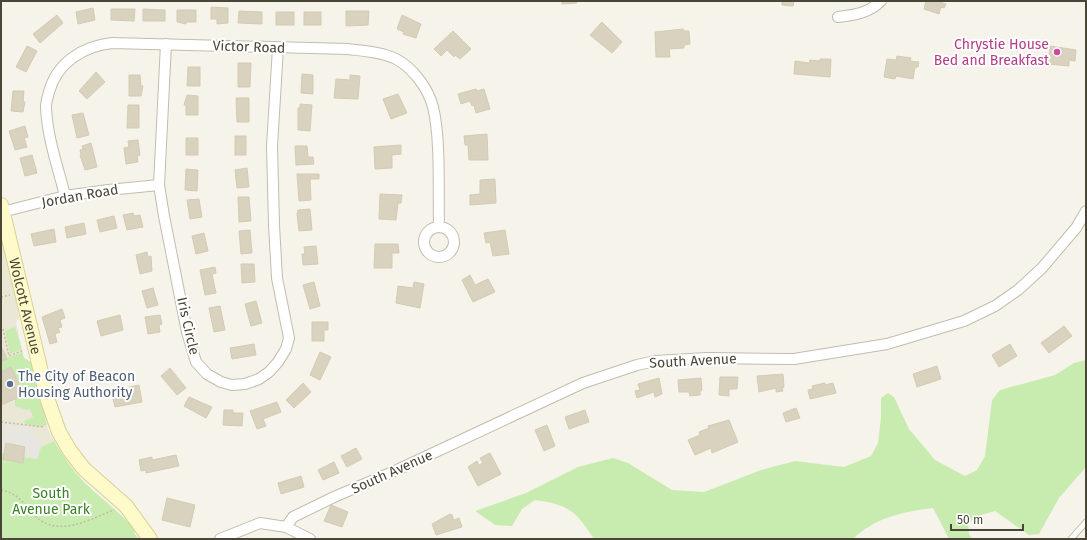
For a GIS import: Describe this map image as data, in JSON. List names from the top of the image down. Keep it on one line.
{"streets":{"main road":["Wolcott Avenue"],"street":["Victor Road","Jordan Road","Iris Circle","South Avenue"]},"crossings":[["Victor Road","Jordan Road"],["Victor Road","Iris Circle"],["Jordan Road","Wolcott Avenue"],["Jordan Road","Iris Circle"]],"parks":["South Avenue Park"],"places":["Chrystie House Bed and Breakfast","The City of Beacon Housing Authority"],"scale_bar":"50 m"}
